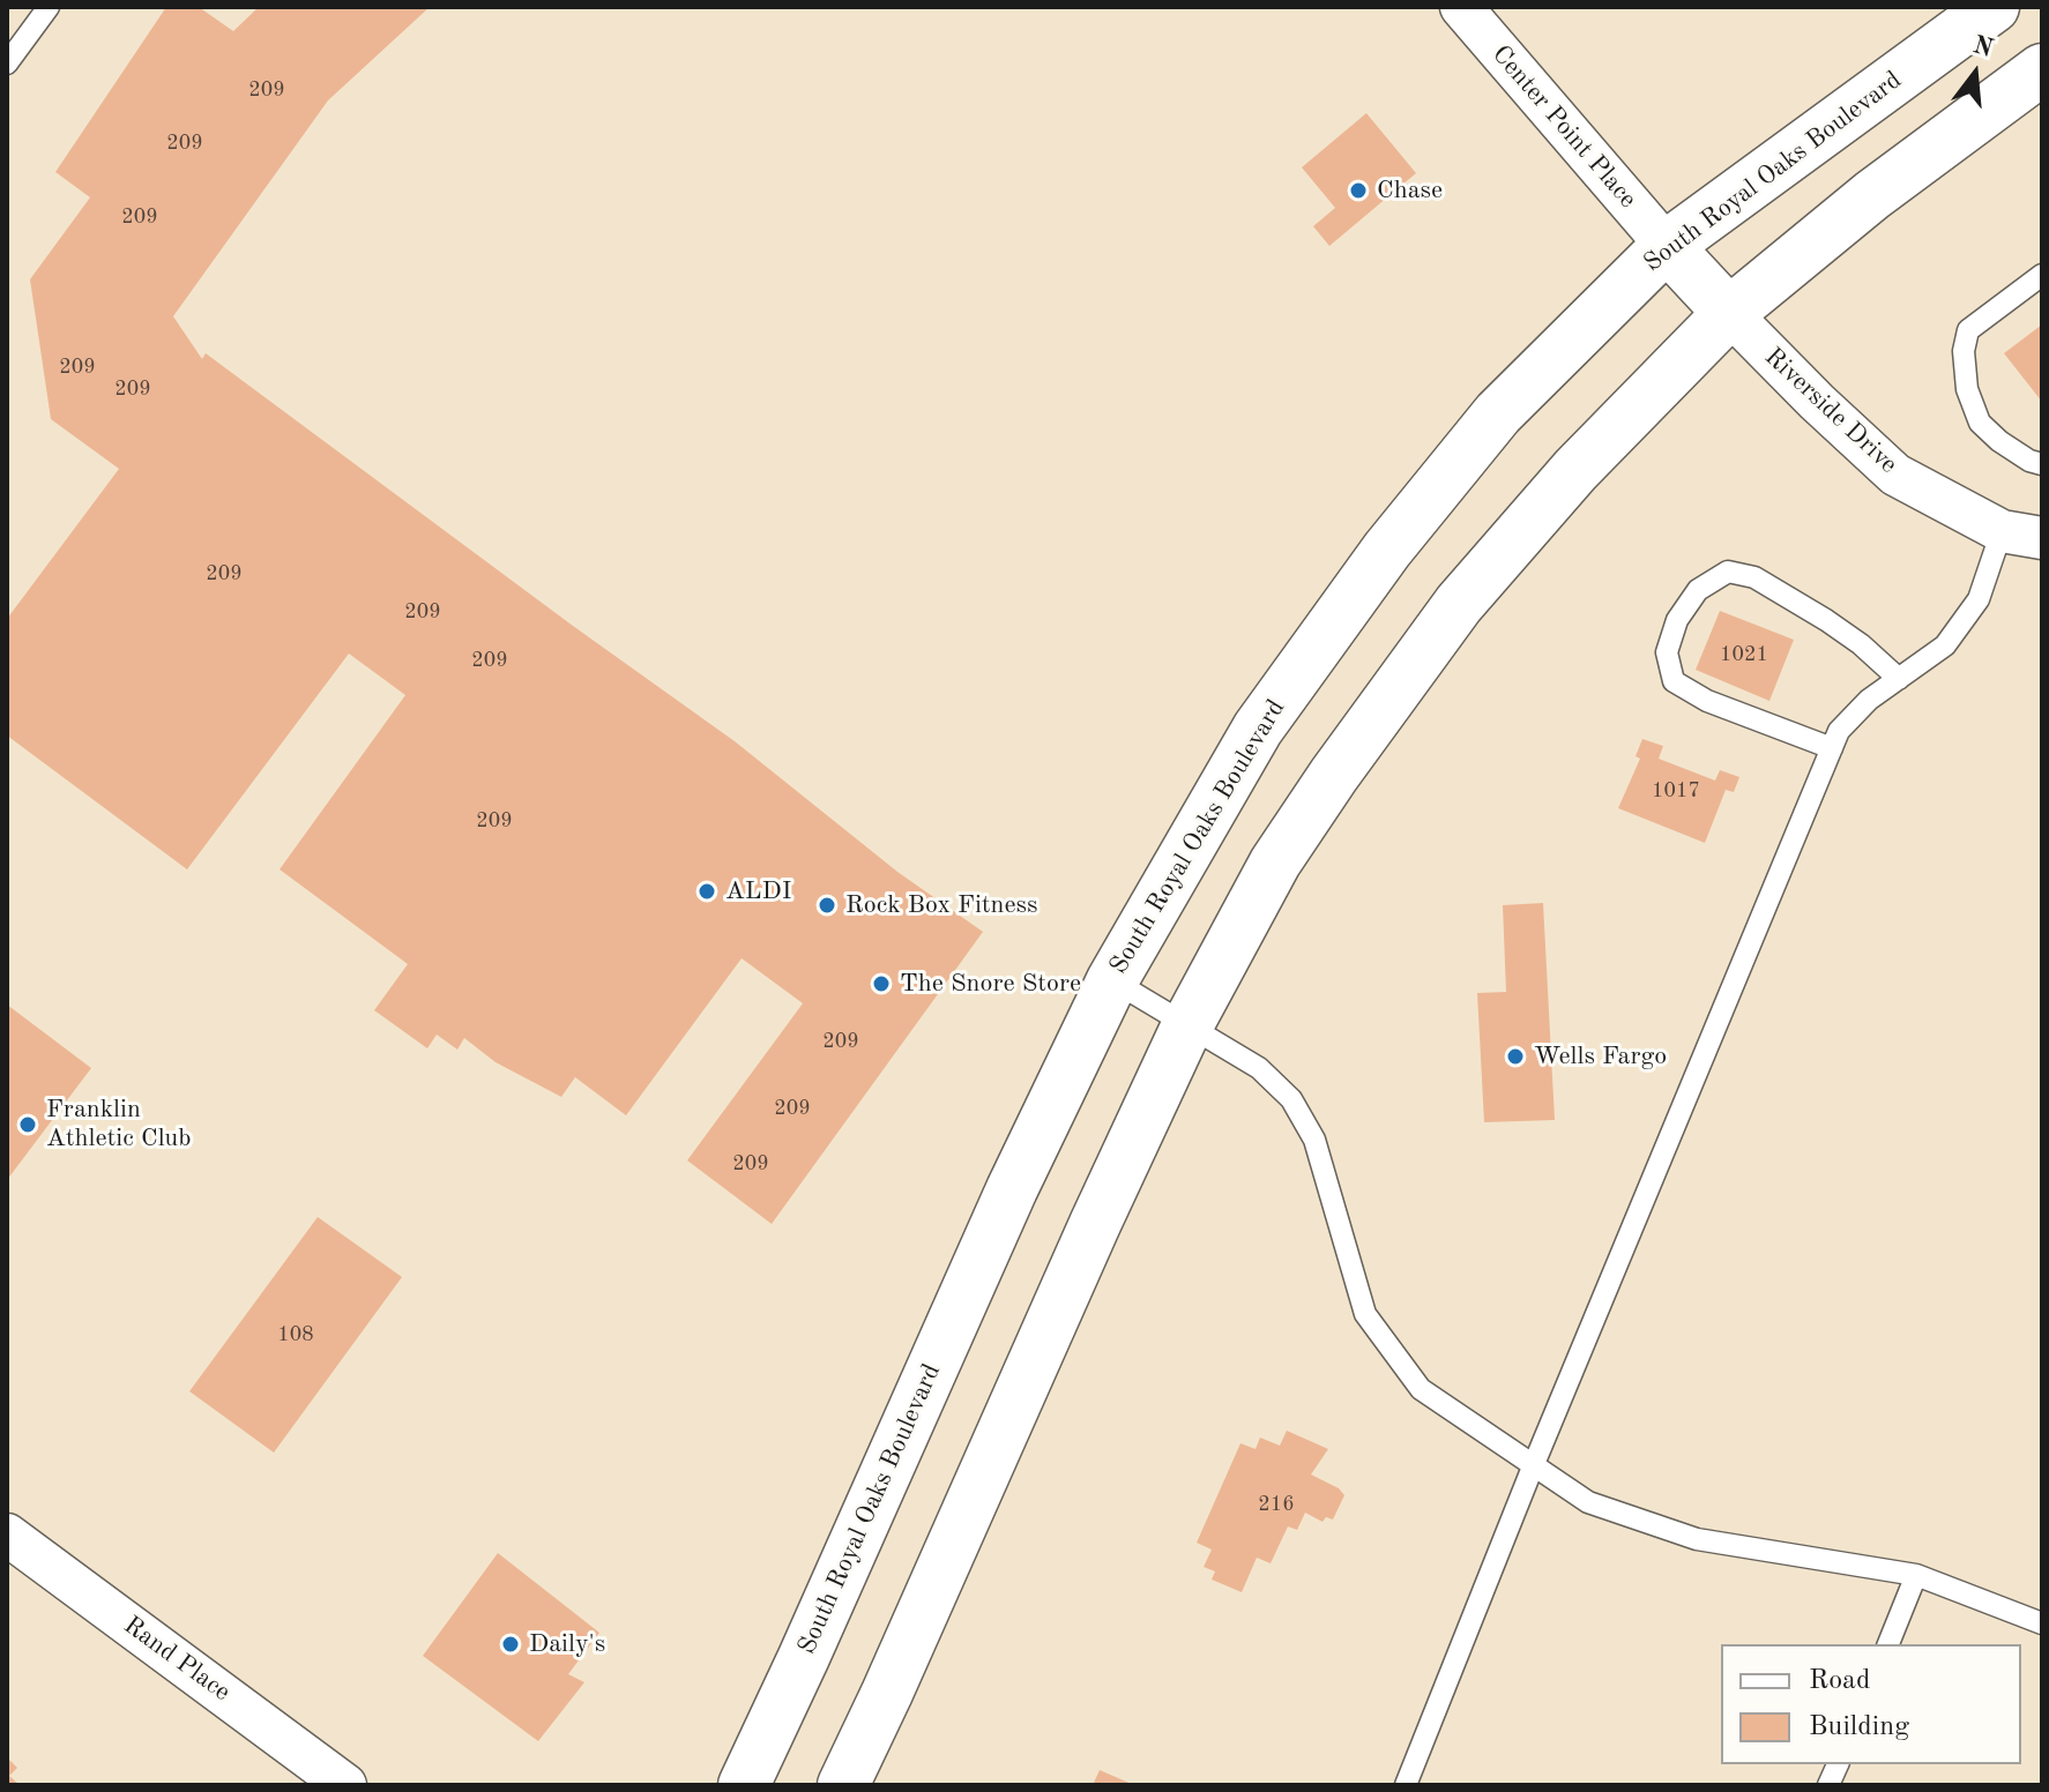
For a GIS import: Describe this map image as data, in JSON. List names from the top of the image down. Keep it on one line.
{"streets":{"main road":["South Royal Oaks Boulevard"],"street":["Center Point Place","Riverside Drive","Rand Place"]},"crossings":[["Center Point Place","South Royal Oaks Boulevard"]],"places":["Chase","ALDI","Rock Box Fitness","The Snore Store","Wells Fargo","Franklin Athletic Club","Daily's"],"house_numbers":["209","209","209","209","209","209","209","1021","209","1017","209","209","209","209","108","216"],"legend":["Road","Building"],"north":"top"}
